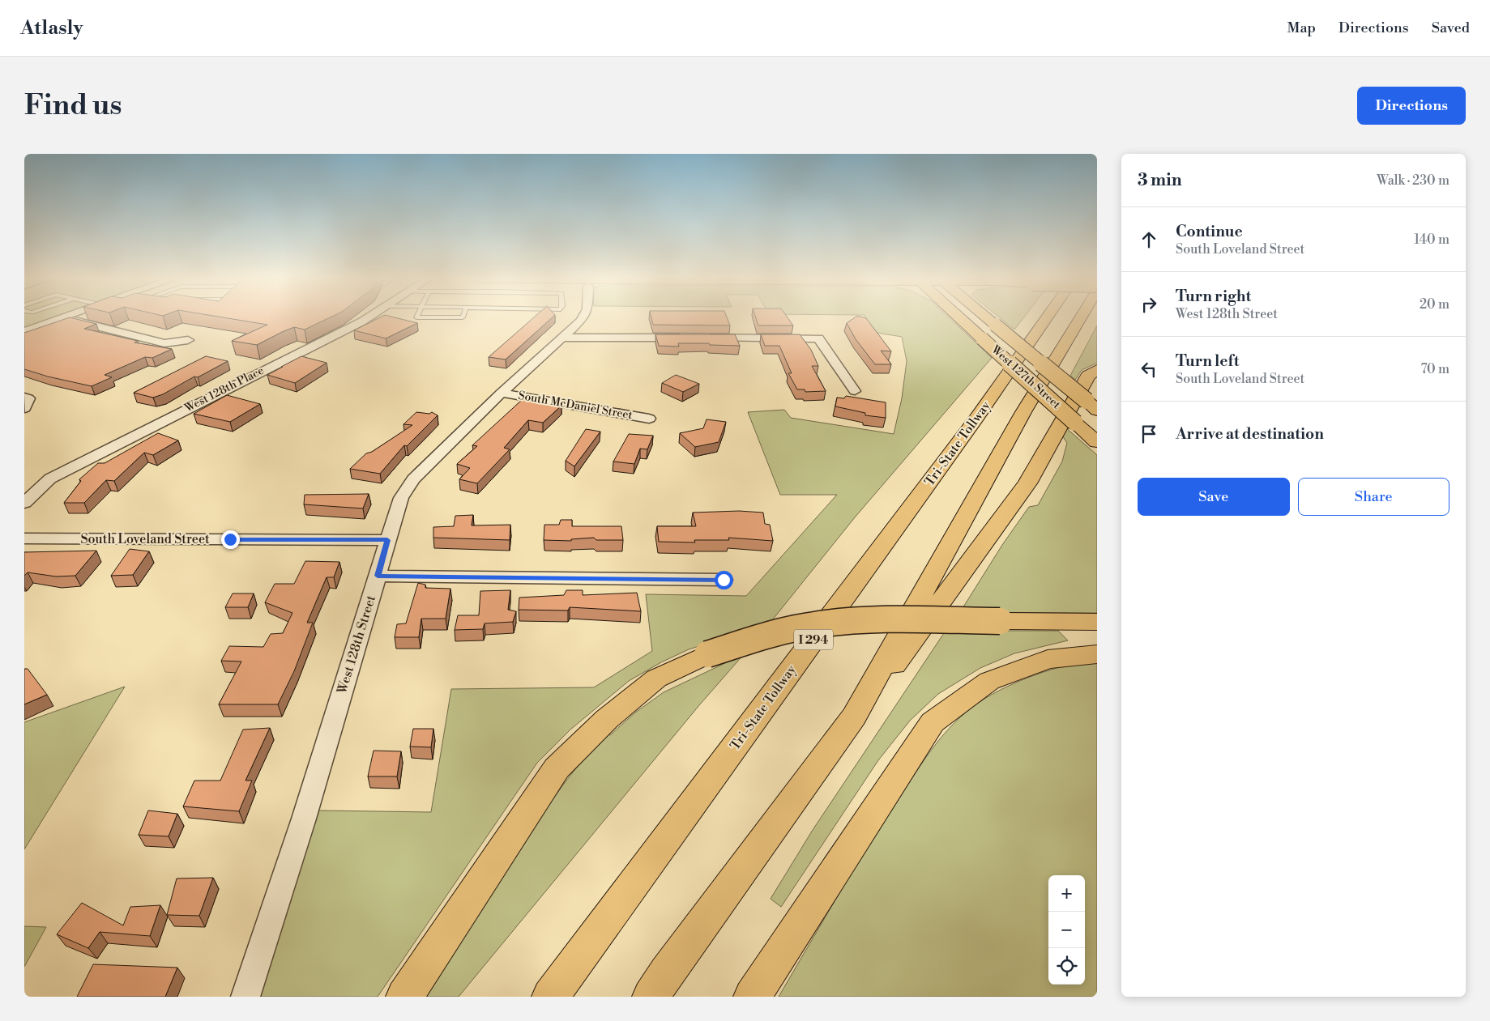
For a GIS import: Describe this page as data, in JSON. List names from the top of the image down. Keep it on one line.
{"streets":{"main road":["West 127th Street","Tri-State Tollway","I 294"],"street":["West 128th Place","South McDaniel Street","South Loveland Street","West 128th Street"]},"crossings":[["South McDaniel Street","West 128th Street"],["South Loveland Street","West 128th Street"]],"page":{"header":"Atlasly","nav":["Map","Directions","Saved"],"buttons":["Directions",["Save","Share"]],"title":"Find us","heading":["3 min","Walk · 230 m"],"list":[["Continue","South Loveland Street","140 m"],["Turn right","West 128th Street","20 m"],["Turn left","South Loveland Street","70 m"],"Arrive at destination"],"map_buttons":["+","−"]}}
